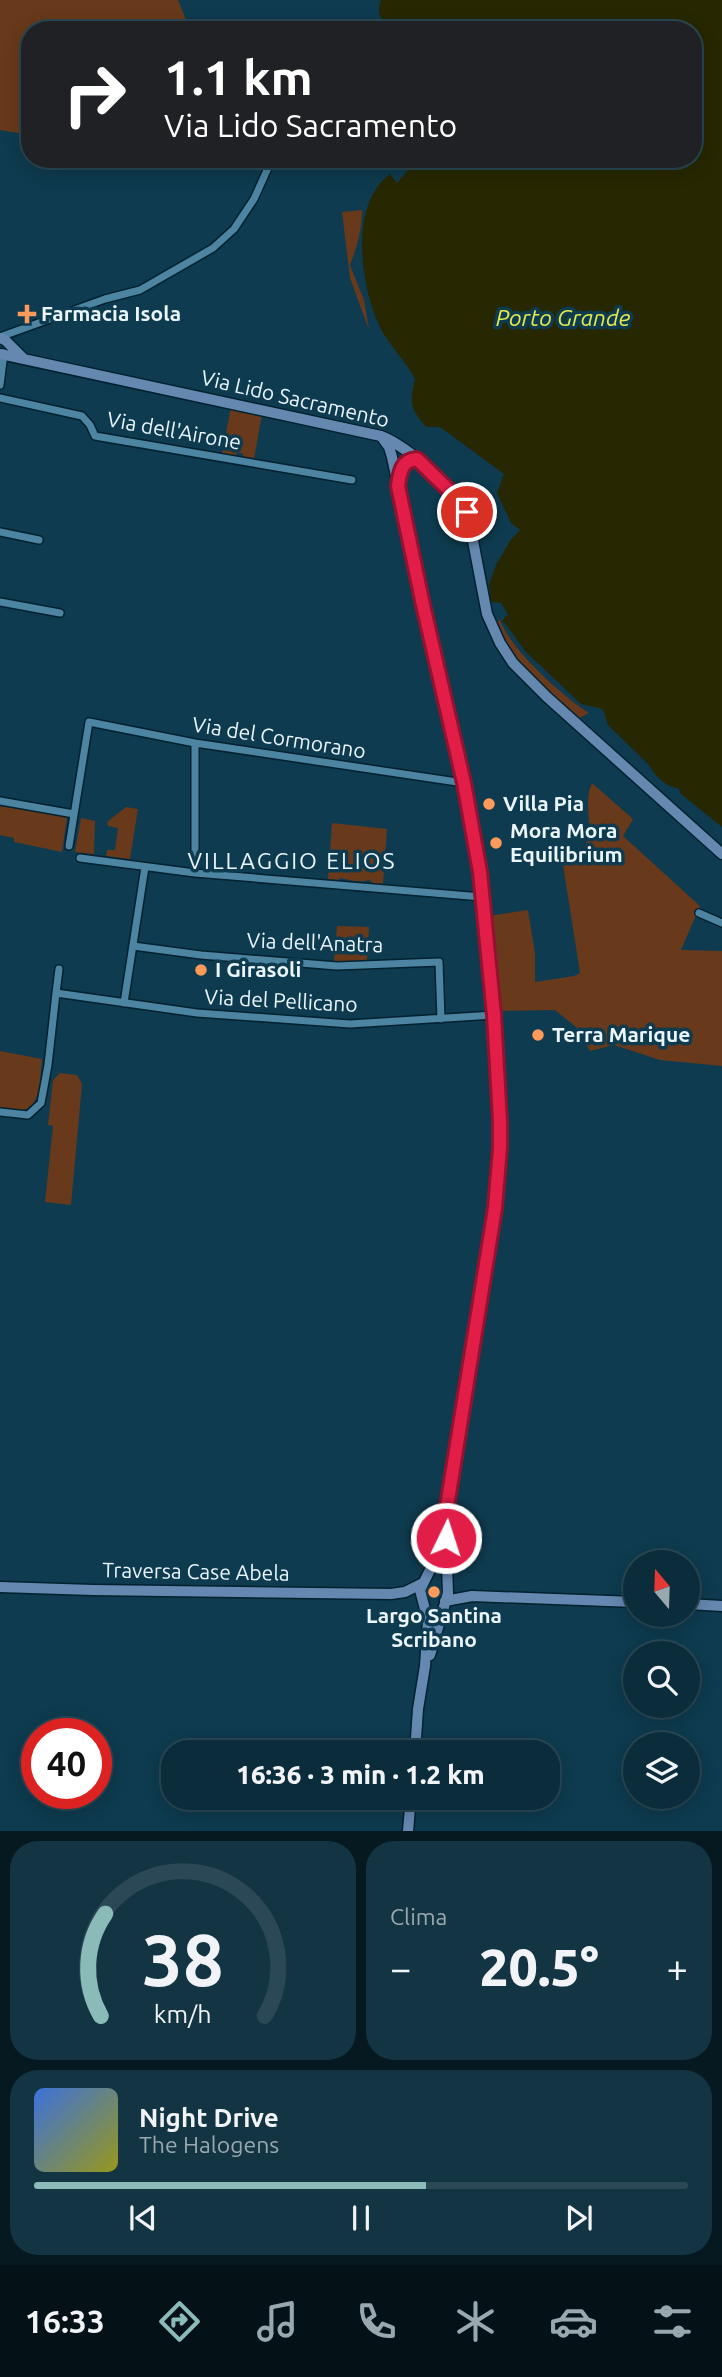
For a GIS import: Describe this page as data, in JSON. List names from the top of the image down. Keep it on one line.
{"streets":{"street":["Via Lido Sacramento","Via dell'Airone","Via del Cormorano","Via dell'Anatra","Via del Pellicano","Traversa Case Abela"]},"crossings":[["Via dell'Anatra","Via del Pellicano"]],"districts":["VILLAGGIO ELIOS"],"water":["Porto Grande"],"places":{"health":["Farmacia Isola"],"other":["Villa Pia","Mora Mora Equilibrium","I Girasoli","Terra Marique","Largo Santina Scribano"]},"north":"top","page":{"turn":["1.1 km","Via Lido Sacramento"],"limit":"40","trip":"16:36 · 3 min · 1.2 km","tile":"Clima","heat":["−","20.5°","+"],"song":["Night Drive","The Halogens"],"tabs":"16:33","gauge":["38","km/h"]}}
